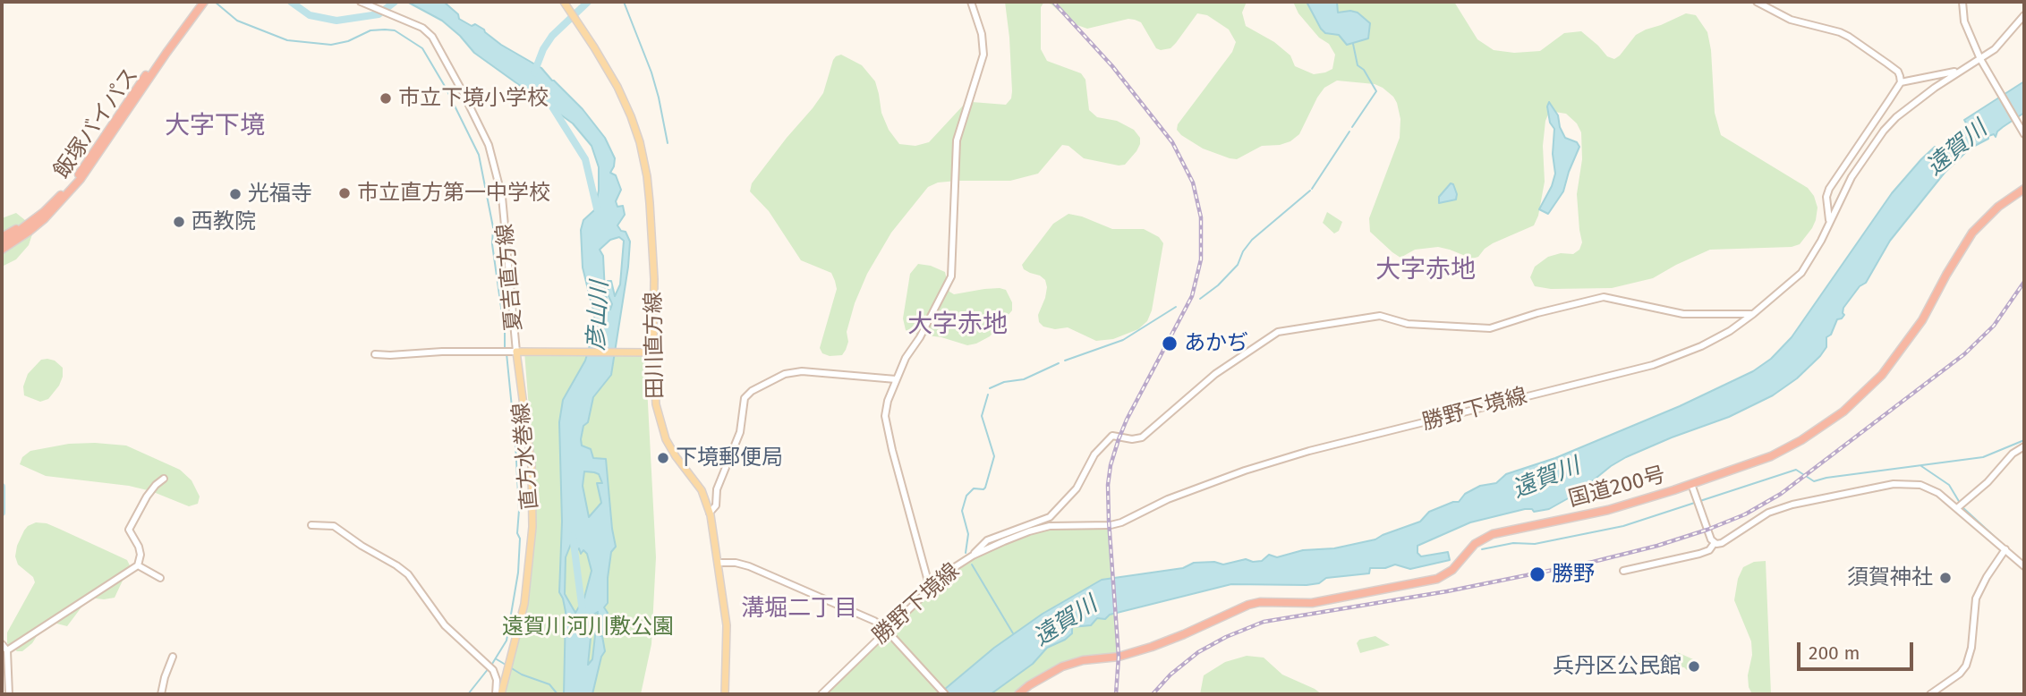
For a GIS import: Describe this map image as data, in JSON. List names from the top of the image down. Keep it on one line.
{"streets":{"highway":["飯塚バイパス","国道200号"],"main road":["田川直方線","直方水巻線"],"street":["夏吉直方線","勝野下境線"]},"crossings":[["夏吉直方線","直方水巻線"]],"districts":["大字下境","大字赤地","大字赤地","溝堀二丁目"],"water":["遠賀川","彦山川"],"parks":["遠賀川河川敷公園"],"places":["市立下境小学校","市立直方第一中学校","光福寺","西教院","あかぢ","下境郵便局","勝野","須賀神社","兵丹区公民館"],"scale_bar":"200 m"}
